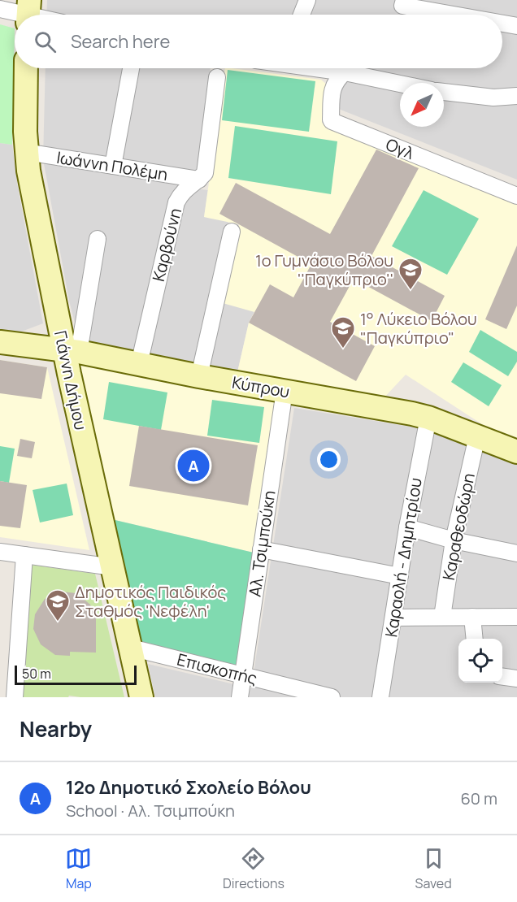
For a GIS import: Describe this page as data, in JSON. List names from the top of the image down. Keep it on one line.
{"streets":{"street":["Ογλ","Ιωάννη Πολέμη","Καρβούνη","Γιάννη Δήμου","Κύπρου","Καραθεοδώρη","Αλ. Τσιμπούκη","Καραολή - Δημητρίου","Επισκοπής"]},"crossings":[["Ιωάννη Πολέμη","Καρβούνη"],["Ιωάννη Πολέμη","Γιάννη Δήμου"],["Καρβούνη","Κύπρου"],["Γιάννη Δήμου","Κύπρου"],["Γιάννη Δήμου","Επισκοπής"],["Κύπρου","Καραθεοδώρη"],["Κύπρου","Αλ. Τσιμπούκη"],["Κύπρου","Καραολή - Δημητρίου"],["Αλ. Τσιμπούκη","Επισκοπής"]],"places":{"school or university":["1ο Γυμνάσιο Βόλου ''Παγκύπριο''","1° Λύκειο Βόλου \"Παγκύπριο\"","Δημοτικός Παιδικός Σταθμός 'Νεφέλη'"]},"scale_bar":"50 m","north":"bottom left","page":{"search":"Search here","pins":"A","scale":"50 m","heading":"Nearby","list":[{"mark":"A","name":"12ο Δημοτικό Σχολείο Βόλου","note":"School · Αλ. Τσιμπούκη","value":"60 m"}],"nav":["Map","Directions","Saved"]}}
